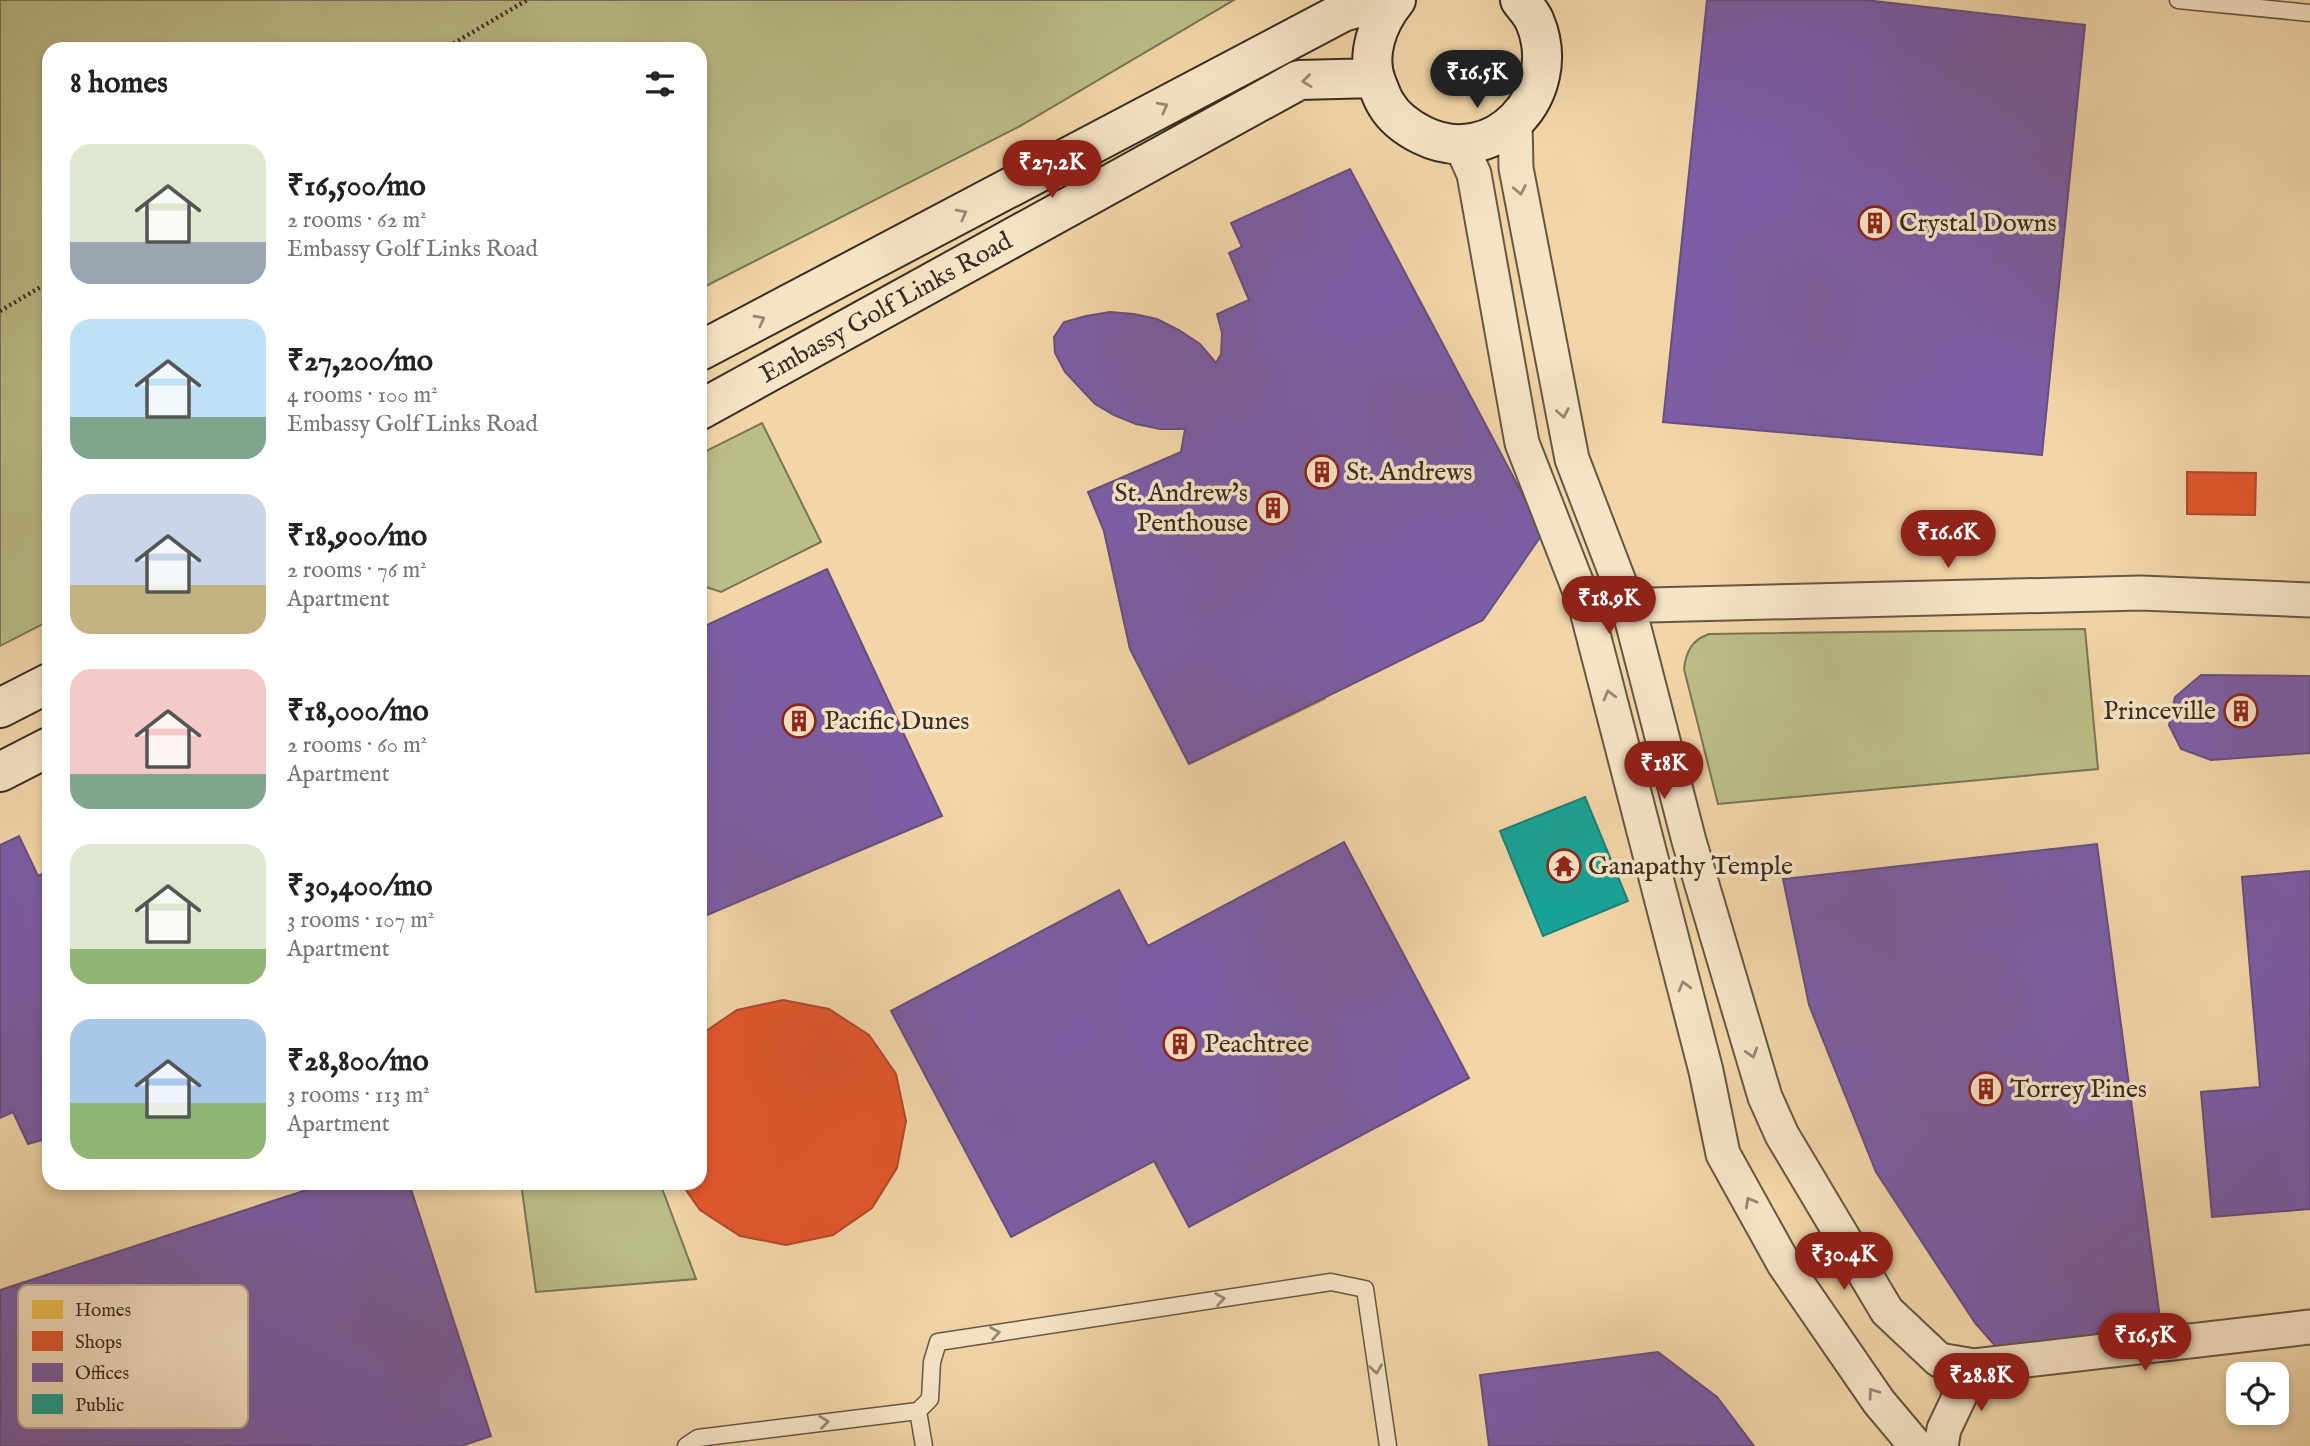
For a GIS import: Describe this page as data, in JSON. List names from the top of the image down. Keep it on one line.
{"streets":{"street":["Embassy Golf Links Road"]},"places":{"building":["Crystal Downs","St. Andrews","St. Andrew's Penthouse","Princeville","Pacific Dunes","Peachtree","Torrey Pines"],"temple":["Ganapathy Temple"]},"legend":["Homes","Shops","Offices","Public"],"page":{"heading":"8 homes","price":["₹16.5K","₹27.2K","₹16.6K","₹18.9K","₹18K","₹30.4K","₹16.5K","₹28.8K"],"list":[{"name":"₹16,500/mo","note":"2 rooms · 62 m² · Embassy Golf Links Road"},{"name":"₹27,200/mo","note":"4 rooms · 100 m² · Embassy Golf Links Road"},{"name":"₹18,900/mo","note":"2 rooms · 76 m² · Apartment"},{"name":"₹18,000/mo","note":"2 rooms · 60 m² · Apartment"},{"name":"₹30,400/mo","note":"3 rooms · 107 m² · Apartment"},{"name":"₹28,800/mo","note":"3 rooms · 113 m² · Apartment"}]}}
